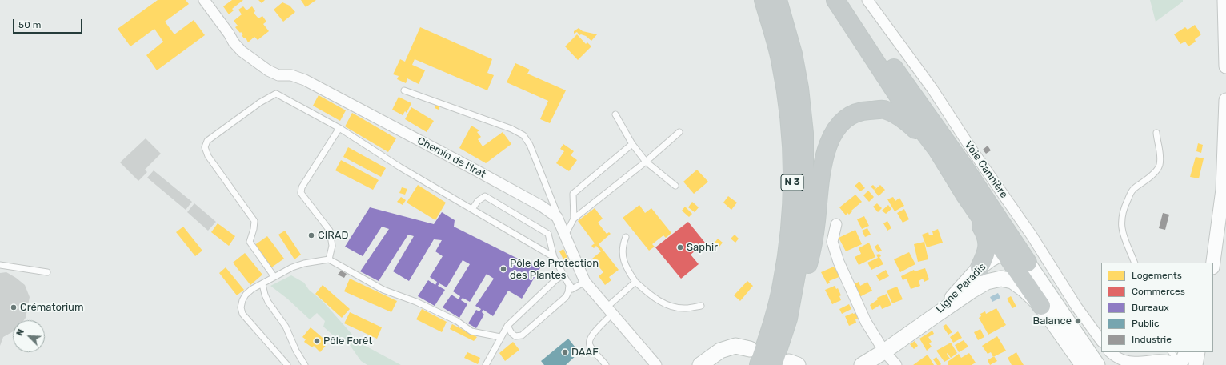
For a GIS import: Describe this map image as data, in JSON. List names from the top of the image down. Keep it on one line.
{"streets":{"highway":["N 3"],"main road":["Ligne Paradis"],"street":["Chemin de l'Irat","Voie Cannière"]},"places":["CIRAD","Saphir","Pôle de Protection des Plantes","Crématorium","Balance","Pôle Forêt","DAAF"],"legend":["Logements","Commerces","Bureaux","Public","Industrie"],"scale_bar":"50 m","north":"top left"}
